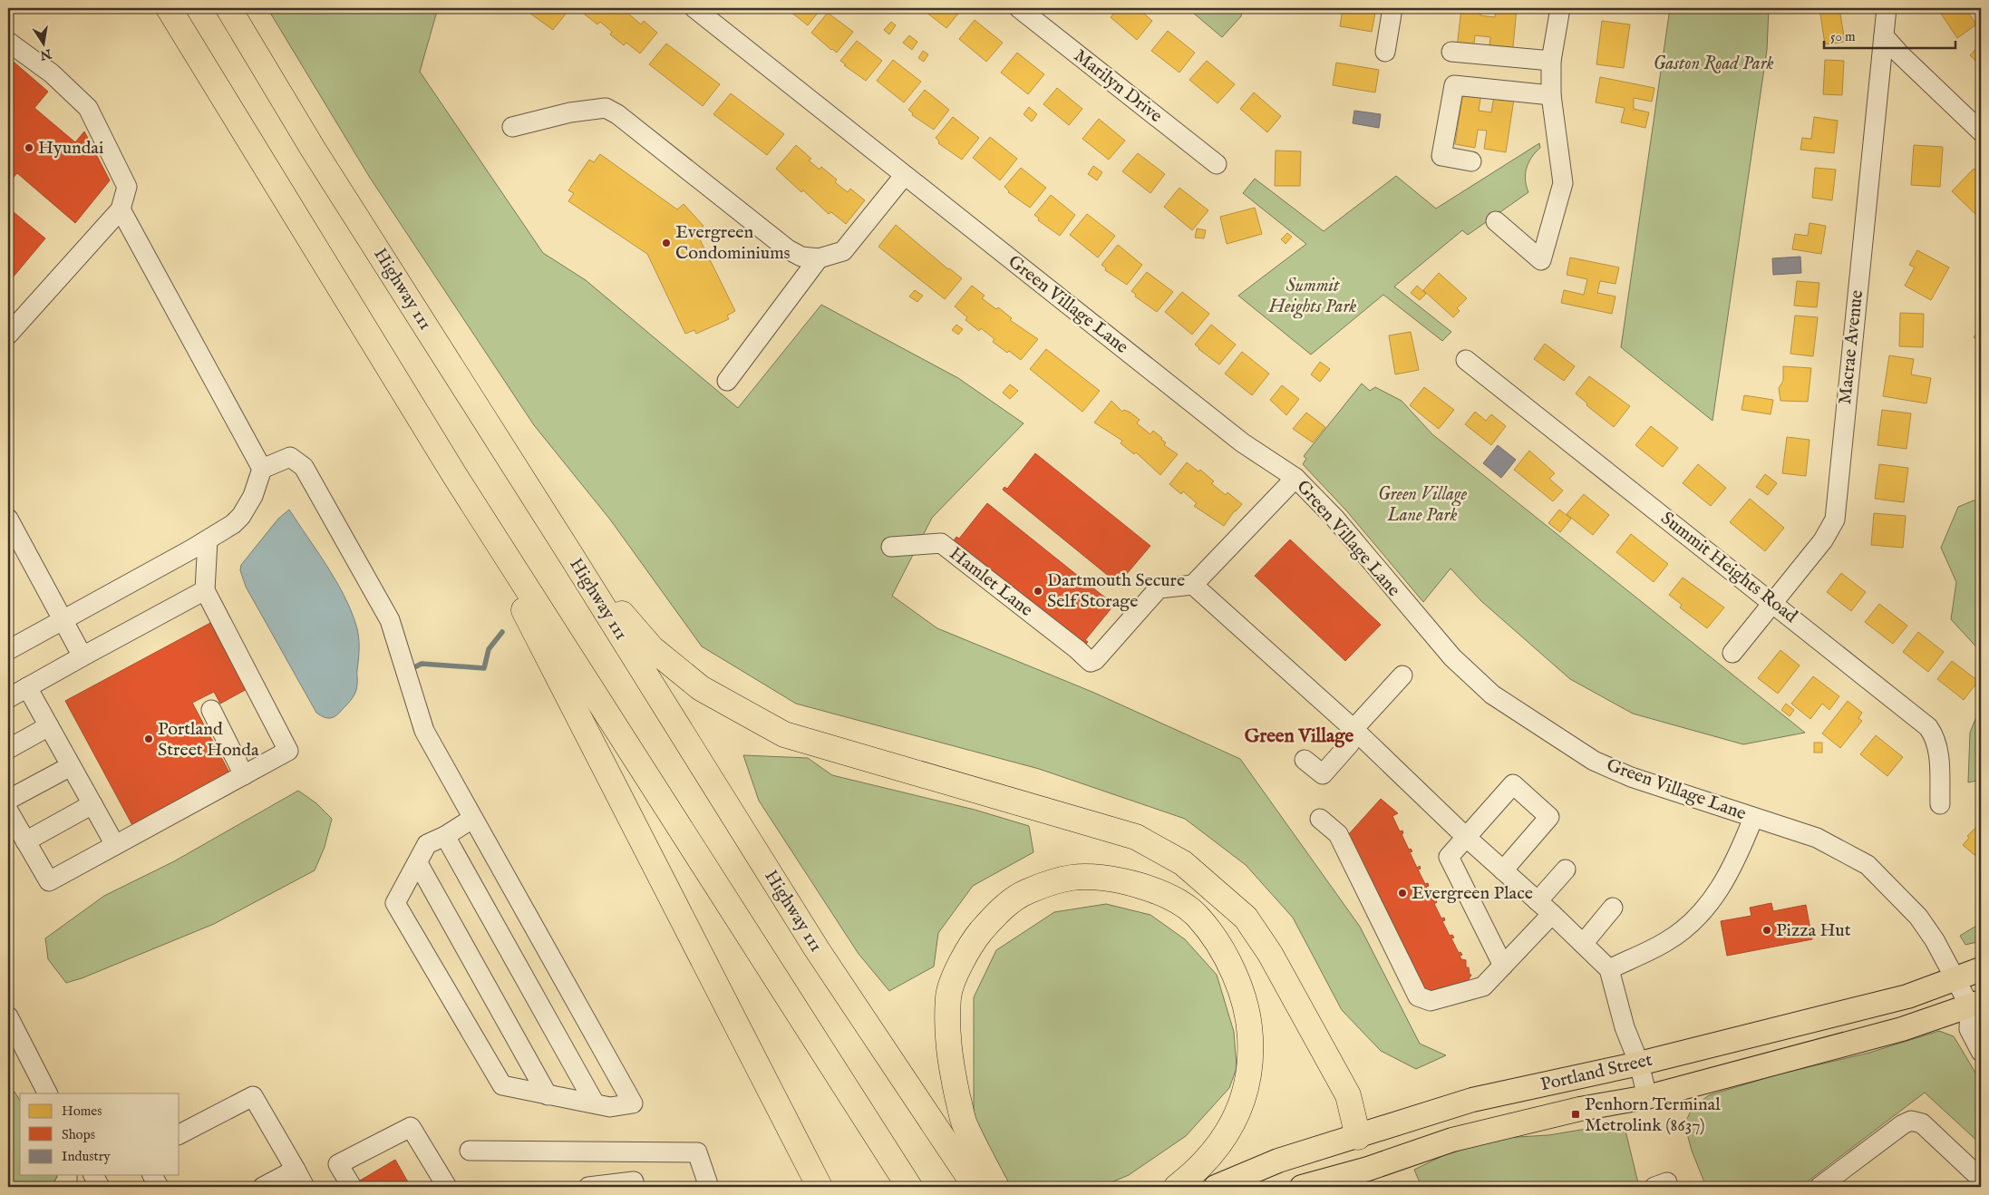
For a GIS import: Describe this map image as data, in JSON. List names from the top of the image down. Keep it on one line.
{"streets":{"highway":["Highway 111"],"main road":["Portland Street"],"street":["Marilyn Drive","Green Village Lane","Macrae Avenue","Summit Heights Road","Hamlet Lane"]},"crossings":[["Green Village Lane","Portland Street"],["Macrae Avenue","Summit Heights Road"]],"districts":["Green Village"],"parks":["Gaston Road Park","Summit Heights Park","Green Village Lane Park"],"places":{"other":["Hyundai","Evergreen Condominiums","Dartmouth Secure Self Storage","Portland Street Honda","Evergreen Place","Pizza Hut"],"transit":["Penhorn Terminal Metrolink (8637)"]},"legend":["Homes","Shops","Industry"],"scale_bar":"50 m","north":"bottom"}
